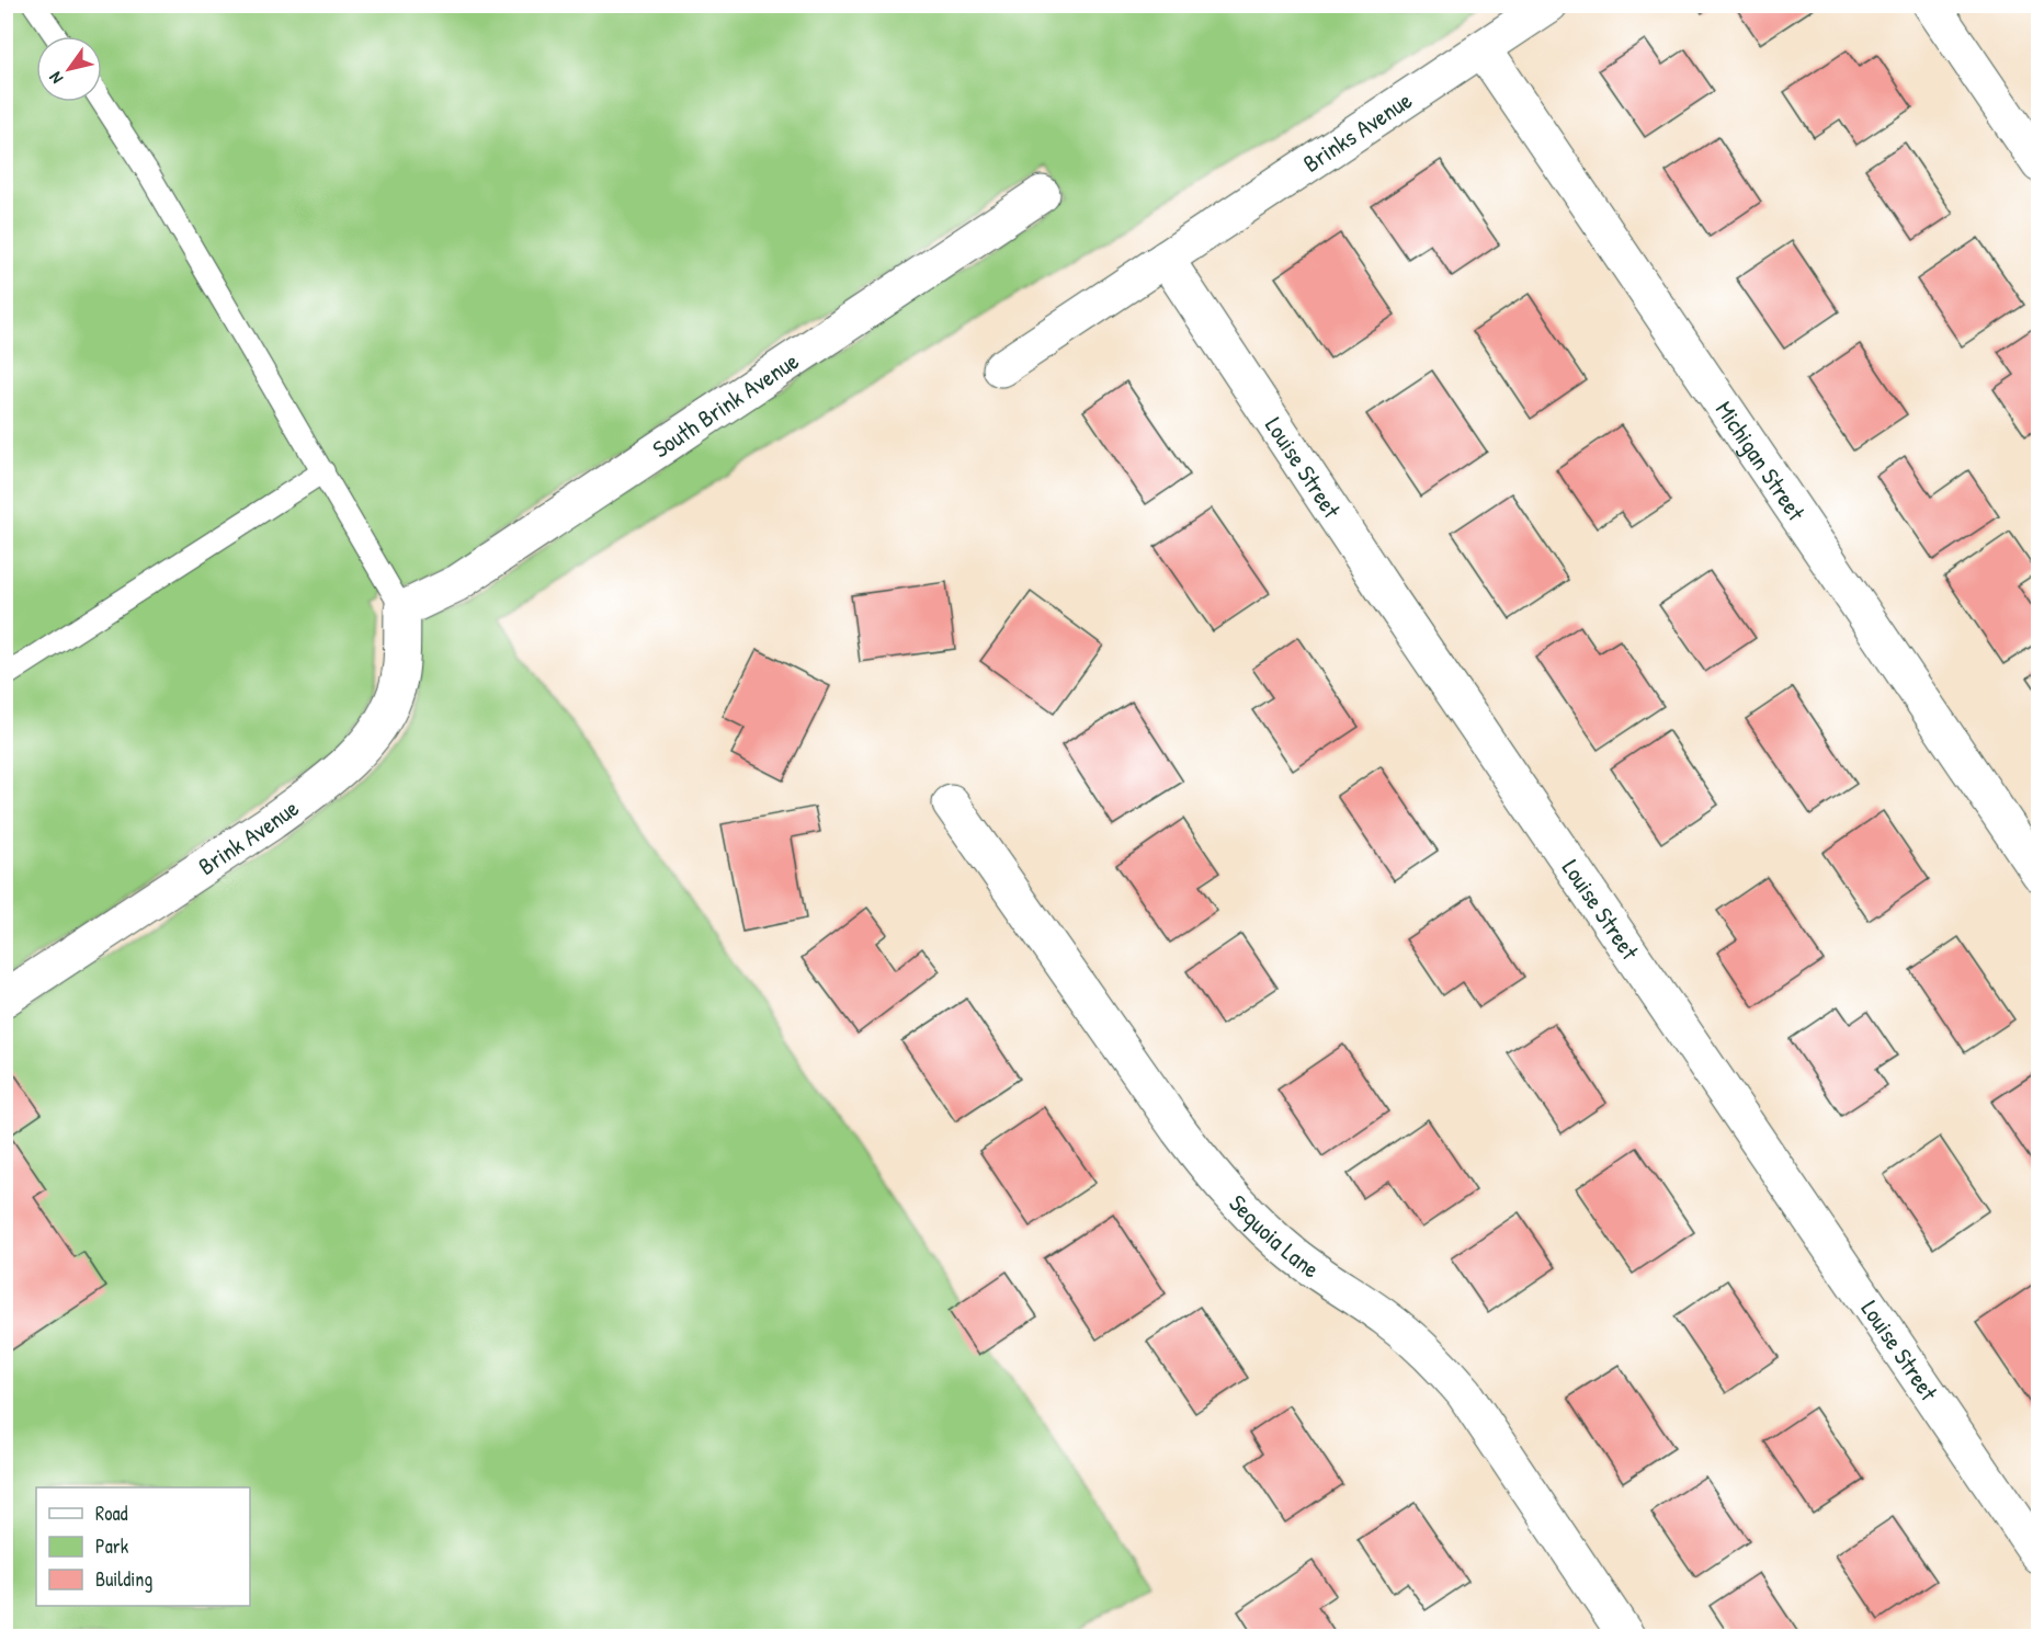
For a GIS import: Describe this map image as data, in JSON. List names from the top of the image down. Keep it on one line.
{"streets":{"street":["Brinks Avenue","South Brink Avenue","Michigan Street","Louise Street","Brink Avenue","Sequoia Lane"]},"crossings":[["Brinks Avenue","Michigan Street"],["Brinks Avenue","Louise Street"],["South Brink Avenue","Brink Avenue"]],"legend":["Road","Park","Building"],"north":"bottom left"}
